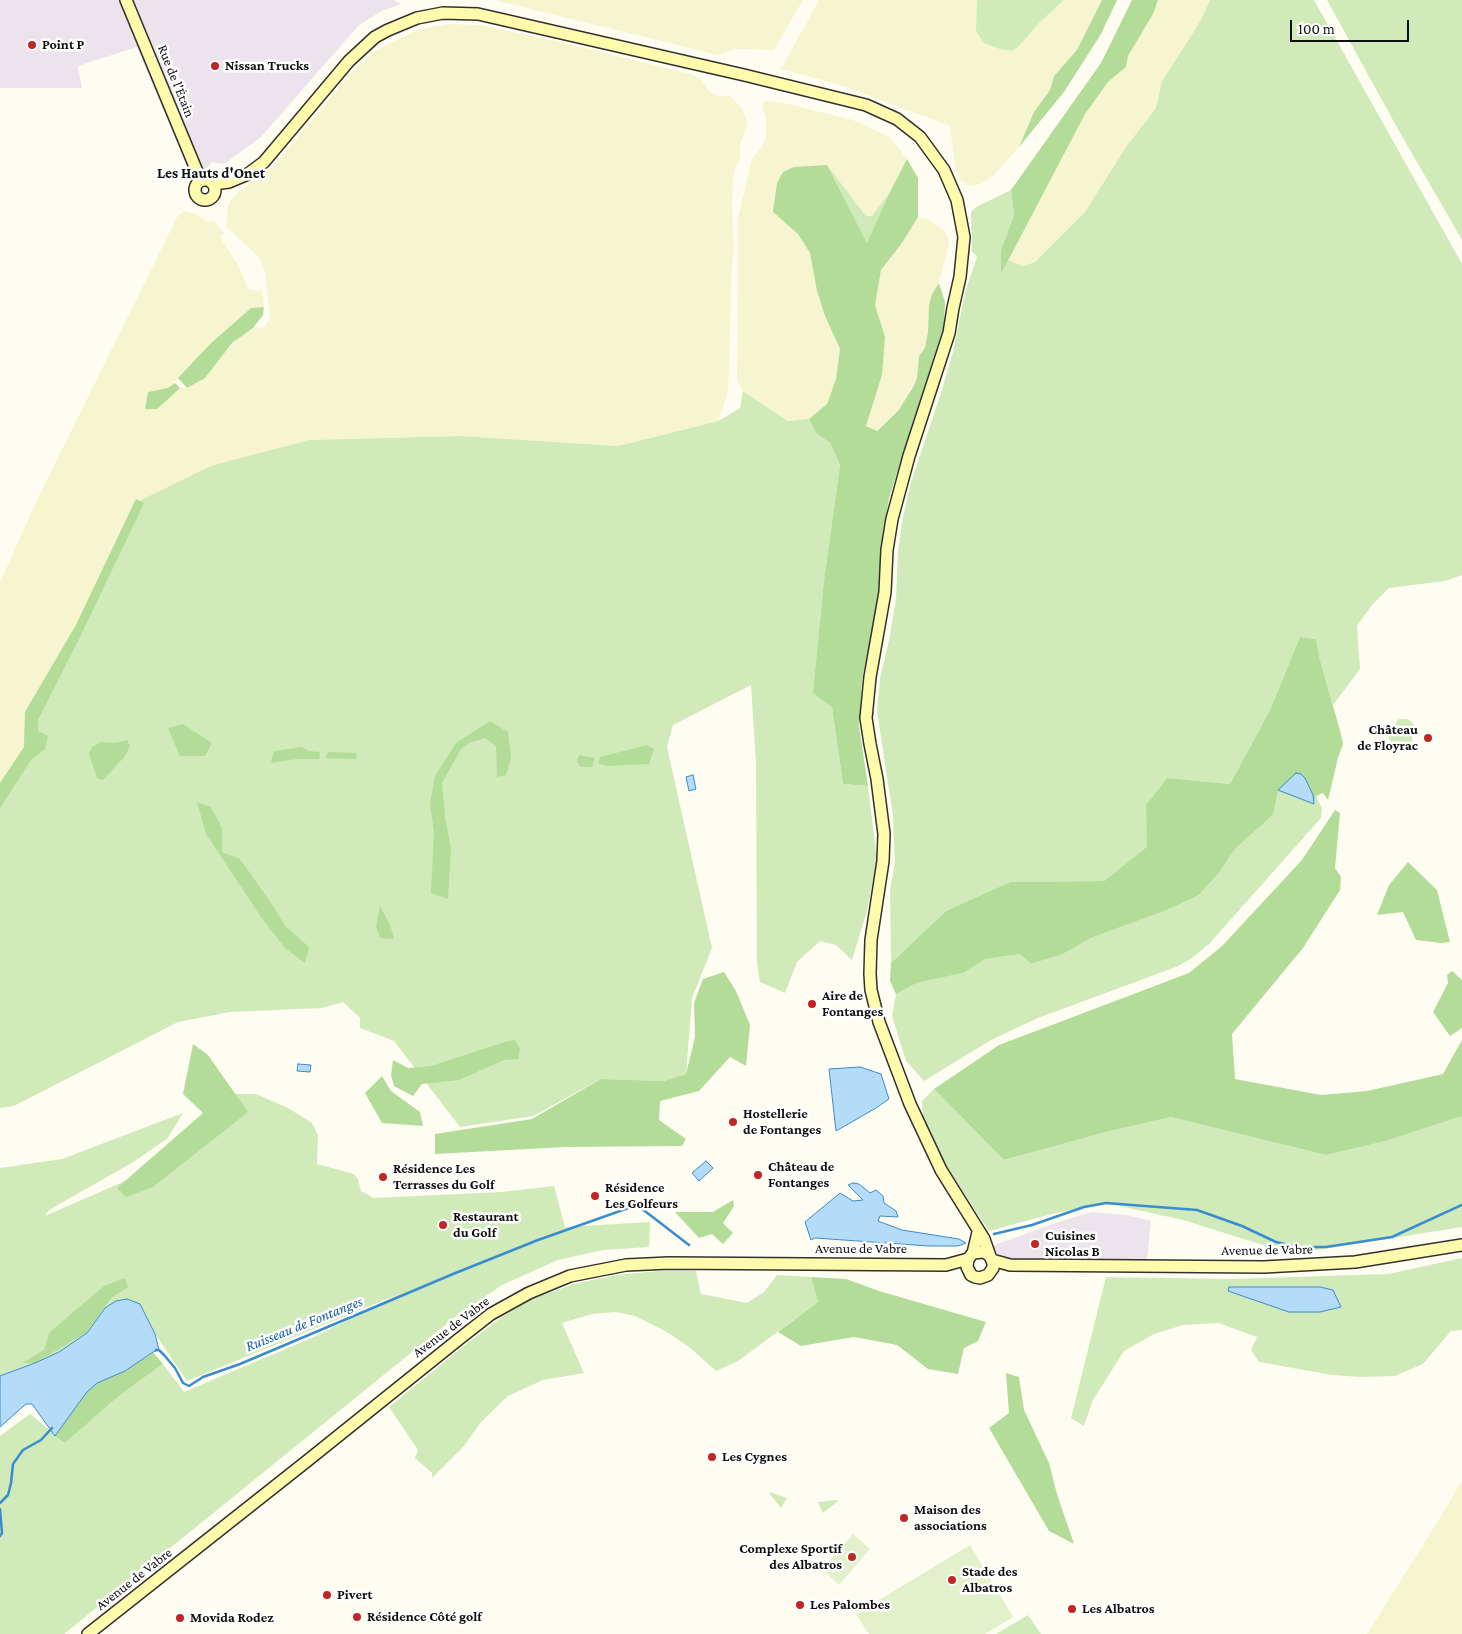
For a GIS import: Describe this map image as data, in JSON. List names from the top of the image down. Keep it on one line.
{"streets":{"street":["Rue de l'Étain","Avenue de Vabre"]},"districts":["Les Hauts d'Onet"],"water":["Ruisseau de Fontanges"],"places":["Point P","Nissan Trucks","Château de Floyrac","Aire de Fontanges","Hostellerie de Fontanges","Château de Fontanges","Résidence Les Terrasses du Golf","Résidence Les Golfeurs","Restaurant du Golf","Cuisines Nicolas B","Les Cygnes","Maison des associations","Complexe Sportif des Albatros","Stade des Albatros","Pivert","Les Palombes","Les Albatros","Résidence Côté golf","Movida Rodez"],"scale_bar":"100 m"}
